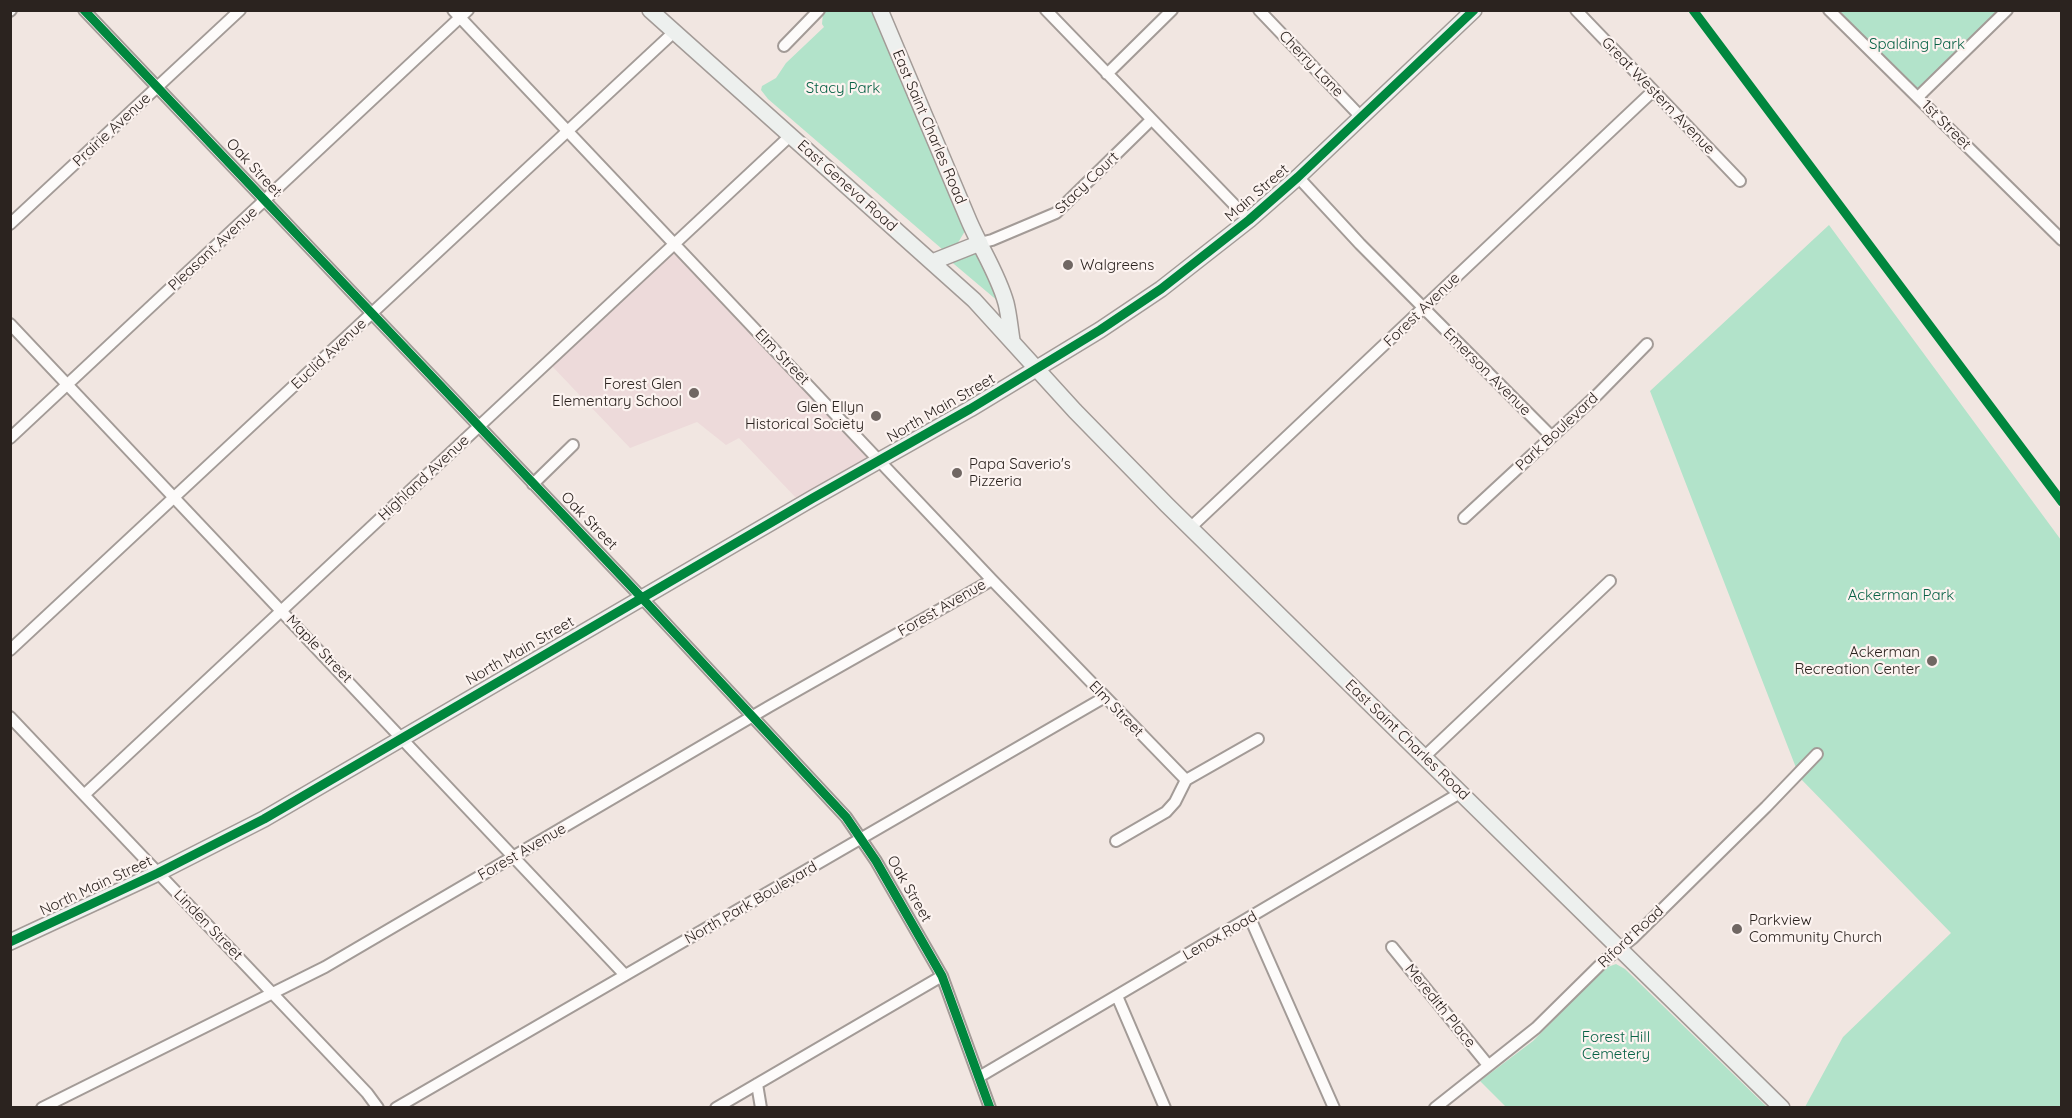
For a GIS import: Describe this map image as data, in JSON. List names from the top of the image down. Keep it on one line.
{"streets":{"street":["Cherry Lane","Great Western Avenue","1st Street","East Saint Charles Road","Prairie Avenue","Oak Street","Stacy Court","East Geneva Road","Main Street","Pleasant Avenue","Forest Avenue","Euclid Avenue","Elm Street","Emerson Avenue","North Main Street","Park Boulevard","Highland Avenue","Maple Street","North Park Boulevard","Linden Street","Lenox Road","Riford Road","Meredith Place"]},"crossings":[["Cherry Lane","Main Street"],["Great Western Avenue","Forest Avenue"],["East Saint Charles Road","Stacy Court"],["East Saint Charles Road","East Geneva Road"],["East Saint Charles Road","Main Street"],["East Saint Charles Road","Forest Avenue"],["East Saint Charles Road","North Main Street"],["East Saint Charles Road","Lenox Road"],["East Saint Charles Road","Riford Road"],["Prairie Avenue","Oak Street"],["Oak Street","Pleasant Avenue"],["Oak Street","Forest Avenue"],["Oak Street","Euclid Avenue"],["Oak Street","North Main Street"],["Oak Street","Highland Avenue"],["Oak Street","North Park Boulevard"],["Oak Street","Lenox Road"],["East Geneva Road","Main Street"],["East Geneva Road","Euclid Avenue"],["East Geneva Road","North Main Street"],["East Geneva Road","Highland Avenue"],["Main Street","Emerson Avenue"],["Main Street","North Main Street"],["Pleasant Avenue","Elm Street"],["Pleasant Avenue","Maple Street"],["Forest Avenue","Elm Street"],["Forest Avenue","Emerson Avenue"],["Forest Avenue","Maple Street"],["Forest Avenue","Linden Street"],["Euclid Avenue","Elm Street"],["Euclid Avenue","Maple Street"],["Elm Street","North Main Street"],["Elm Street","Highland Avenue"],["Elm Street","North Park Boulevard"],["Emerson Avenue","Park Boulevard"],["North Main Street","Maple Street"],["North Main Street","Linden Street"],["Highland Avenue","Maple Street"],["Highland Avenue","Linden Street"],["Maple Street","North Park Boulevard"],["Riford Road","Meredith Place"]],"parks":["Spalding Park","Stacy Park","Ackerman Park","Forest Hill Cemetery"],"places":["Walgreens","Forest Glen Elementary School","Glen Ellyn Historical Society","Papa Saverio's Pizzeria","Ackerman Recreation Center","Parkview Community Church"]}
